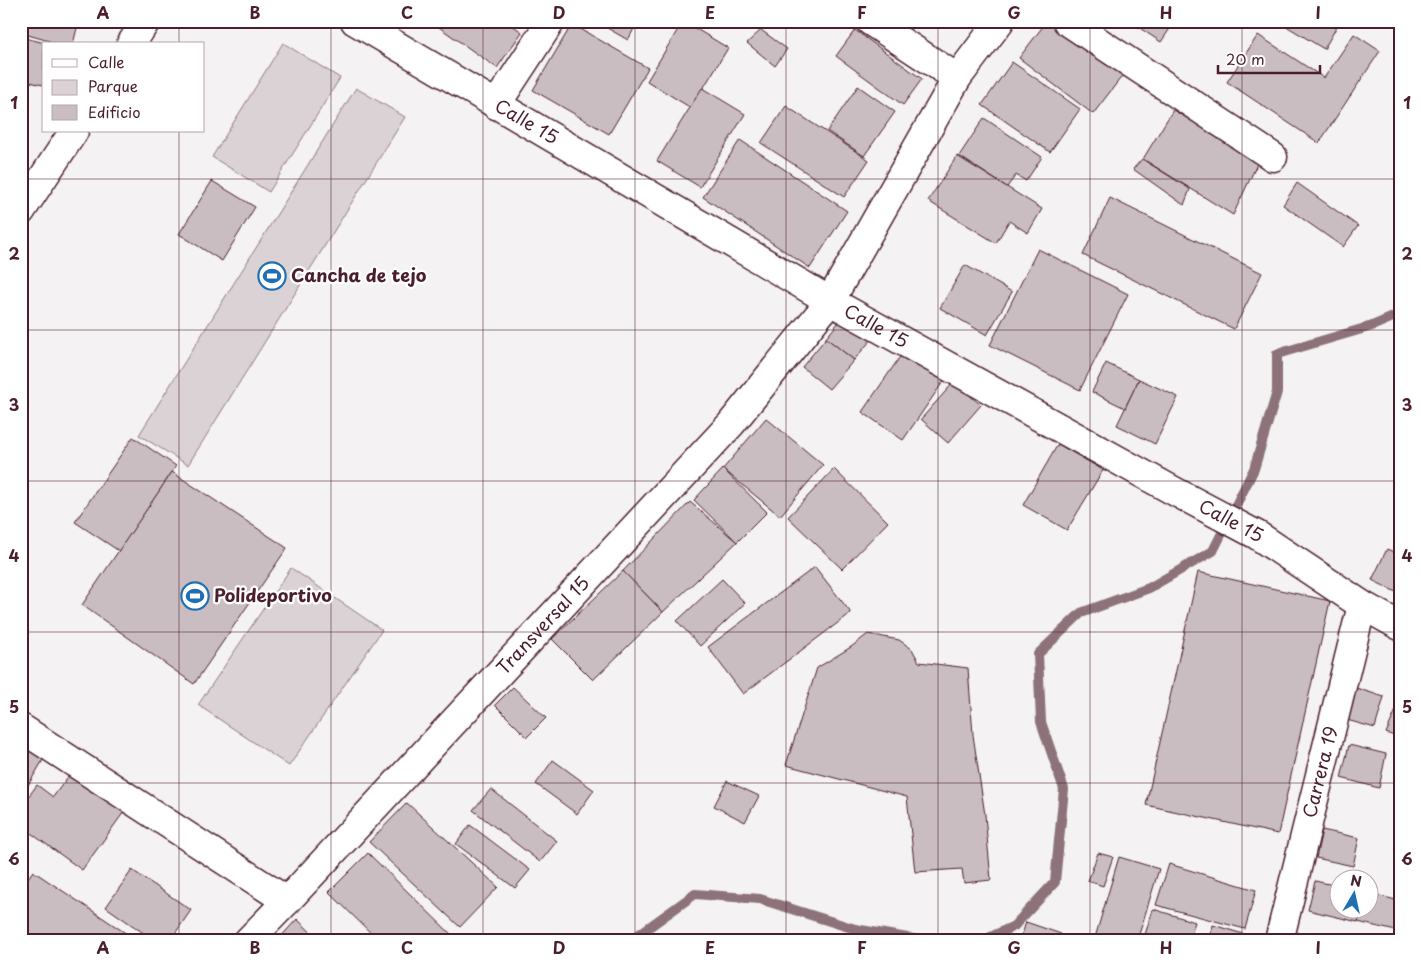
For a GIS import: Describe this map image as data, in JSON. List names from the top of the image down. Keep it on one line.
{"streets":{"street":["Calle 15","Transversal 15","Carrera 19"]},"crossings":[["Calle 15","Transversal 15"],["Calle 15","Carrera 19"]],"places":{"sports":["Cancha de tejo","Polideportivo"]},"legend":["Calle","Parque","Edificio"],"scale_bar":"20 m","north":"top","grid":{"columns":["A","B","C","D","E","F","G","H","I"],"rows":["1","2","3","4","5","6"]}}
